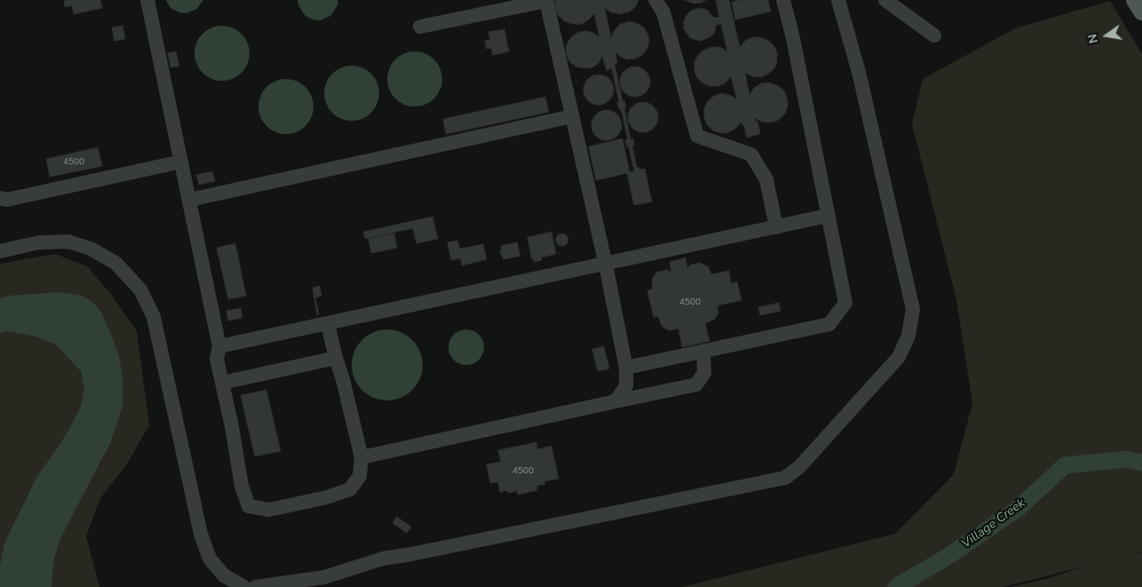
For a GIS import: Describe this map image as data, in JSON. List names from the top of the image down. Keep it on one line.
{"water":["Village Creek"],"house_numbers":["4500","4500","4500"],"north":"left"}
